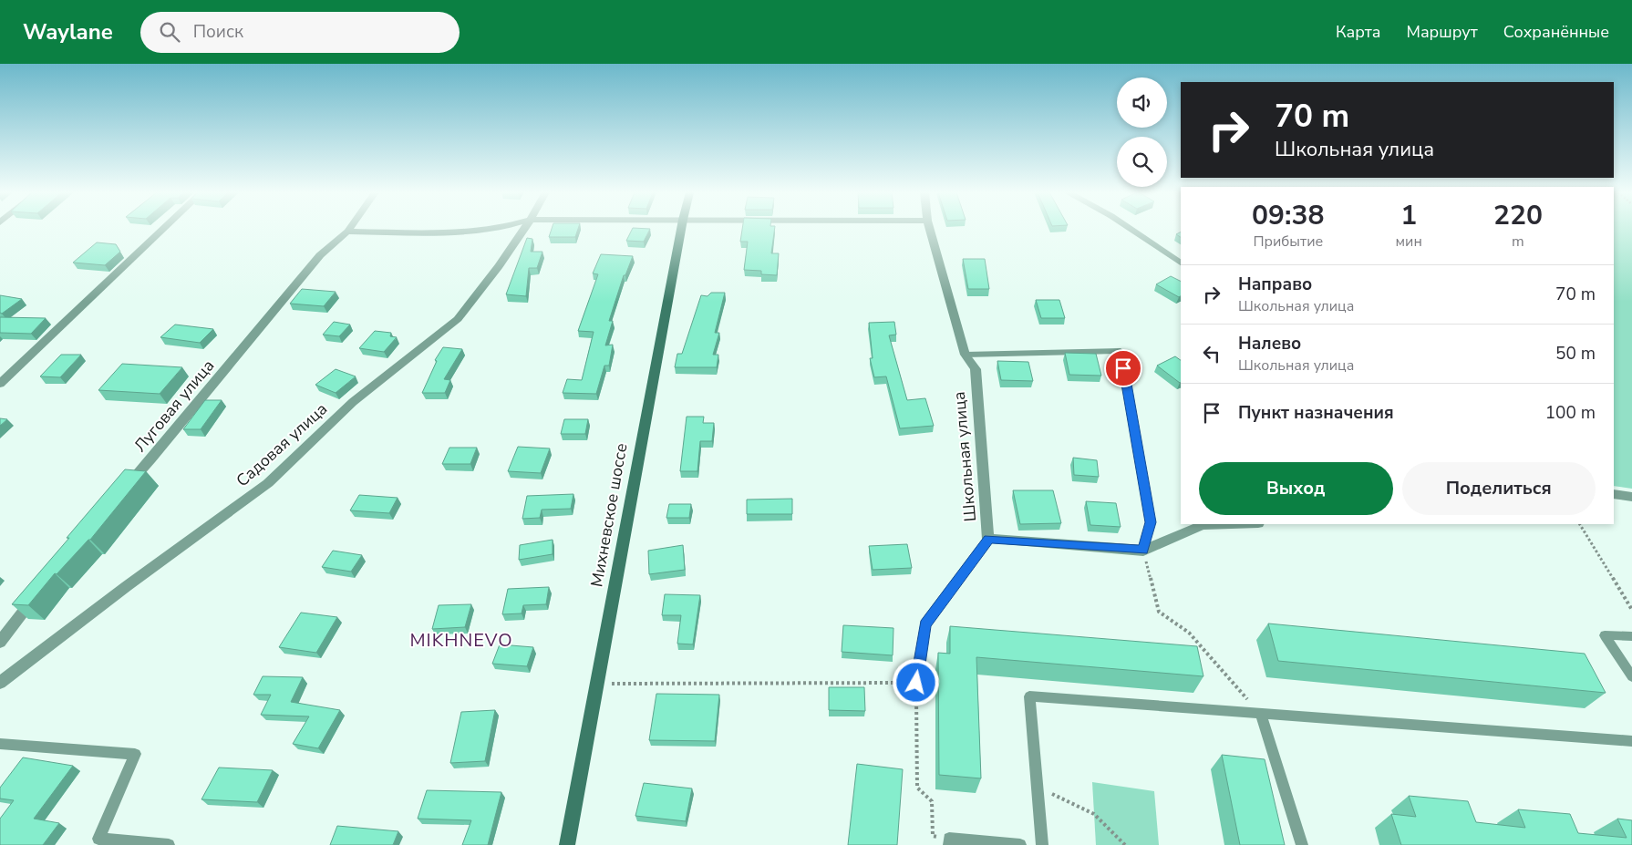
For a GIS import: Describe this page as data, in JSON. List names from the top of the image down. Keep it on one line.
{"streets":{"street":["Луговая улица","Садовая улица","Школьная улица","Михневское шоссе"]},"districts":["MIKHNEVO"],"page":{"header":"Waylane","search":"Поиск","nav":["Карта","Маршрут","Сохранённые"],"turn":["70 m","Школьная улица"],"eta":["09:38","Прибытие","1","мин","220","m"],"list":[{"name":"Направо","note":"Школьная улица","value":"70 m"},{"name":"Налево","note":"Школьная улица","value":"50 m"},{"name":"Пункт назначения","value":"100 m"}],"buttons":["Выход","Поделиться"]}}
